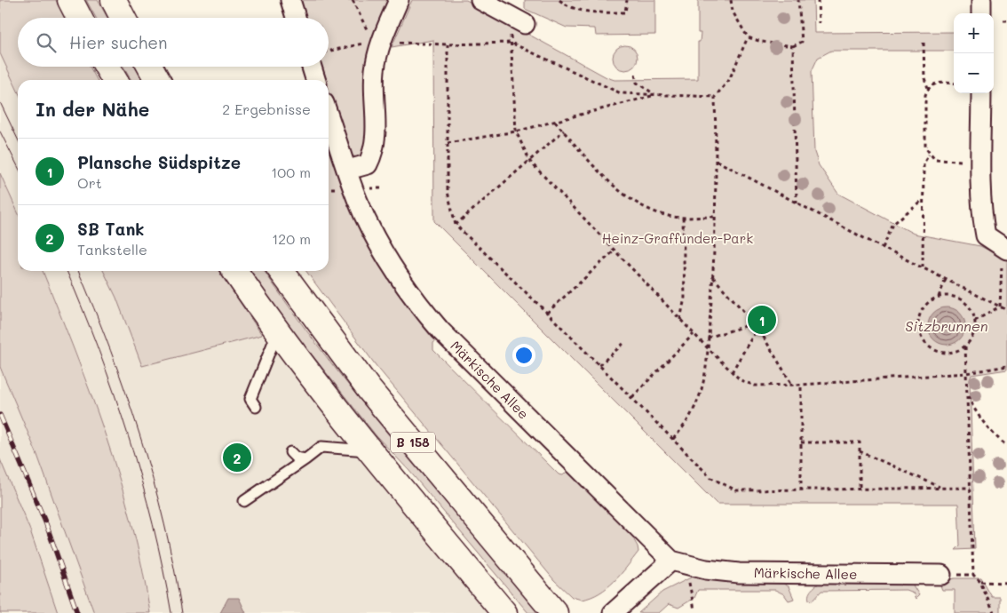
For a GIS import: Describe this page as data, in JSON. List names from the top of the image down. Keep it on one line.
{"streets":{"main road":["B 158"],"street":["Märkische Allee"]},"water":["Sitzbrunnen"],"parks":["Heinz-Graffunder-Park"],"page":{"map_buttons":["+","−"],"search":"Hier suchen","heading":["In der Nähe","2 Ergebnisse"],"list":[{"mark":"1","name":"Plansche Südspitze","note":"Ort","value":"100 m"},{"mark":"2","name":"SB Tank","note":"Tankstelle","value":"120 m"}],"pins":["1","2"]}}
